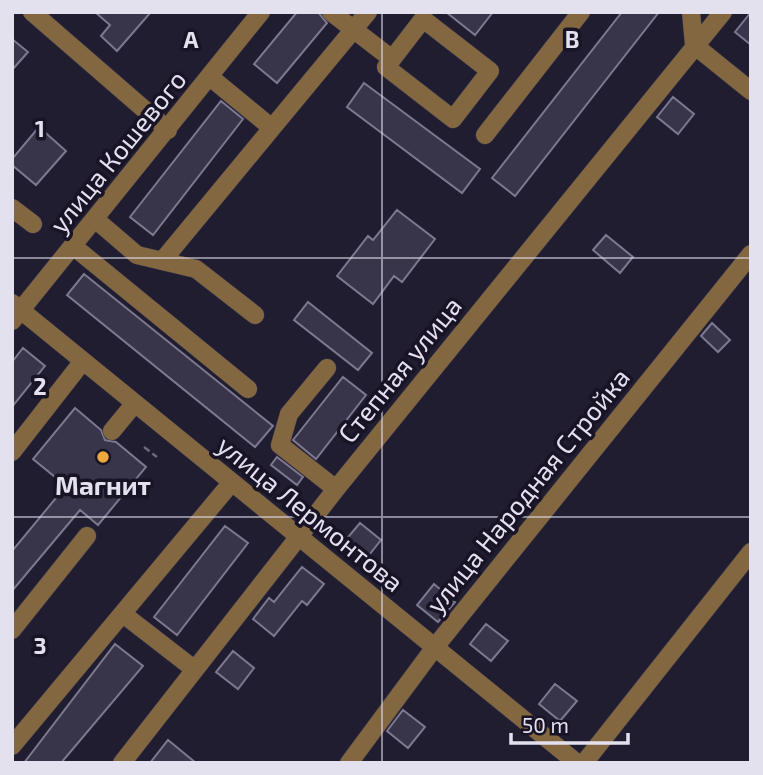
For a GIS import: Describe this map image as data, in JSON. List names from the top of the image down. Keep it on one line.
{"streets":{"street":["улица Кошевого","Степная улица","улица Народная Стройка","улица Лермонтова"]},"crossings":[["улица Кошевого","улица Лермонтова"],["Степная улица","улица Лермонтова"],["улица Народная Стройка","улица Лермонтова"]],"places":["Магнит"],"scale_bar":"50 m","grid":{"columns":["A","B"],"rows":["1","2","3"]}}
